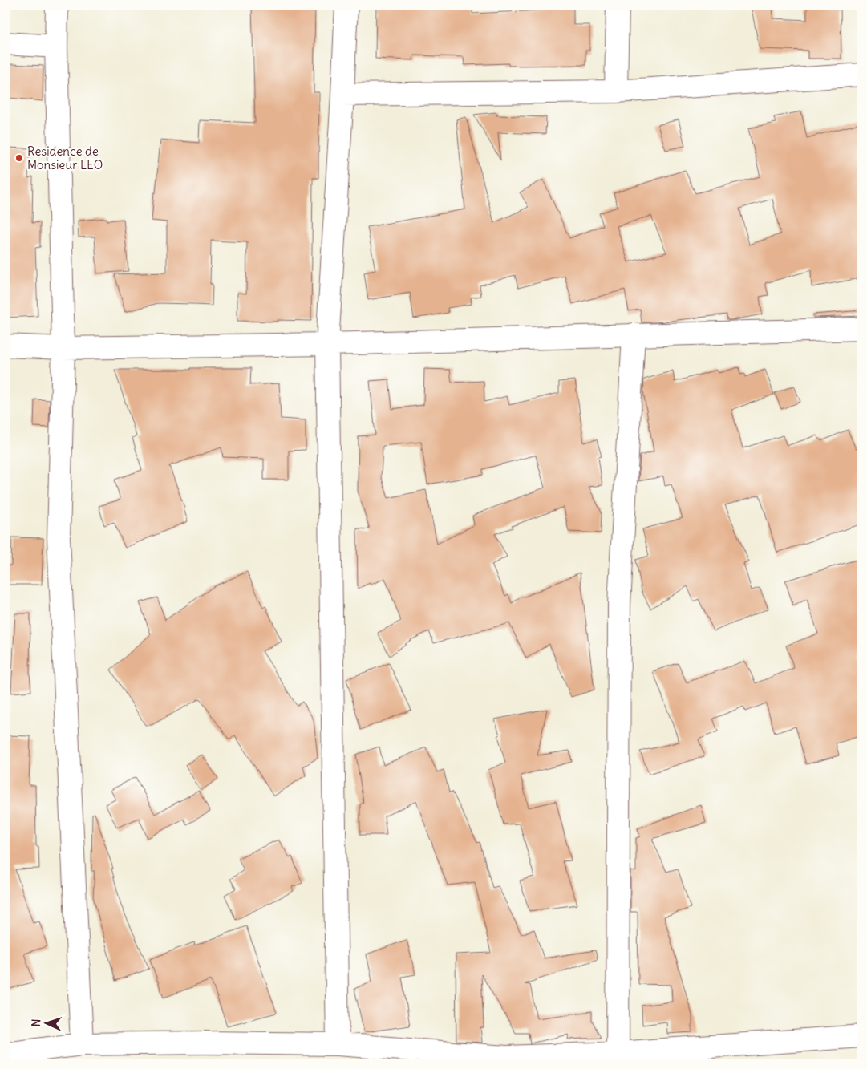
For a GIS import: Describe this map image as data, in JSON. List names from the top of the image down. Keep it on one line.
{"places":["Residence de Monsieur LEO"],"north":"left"}
